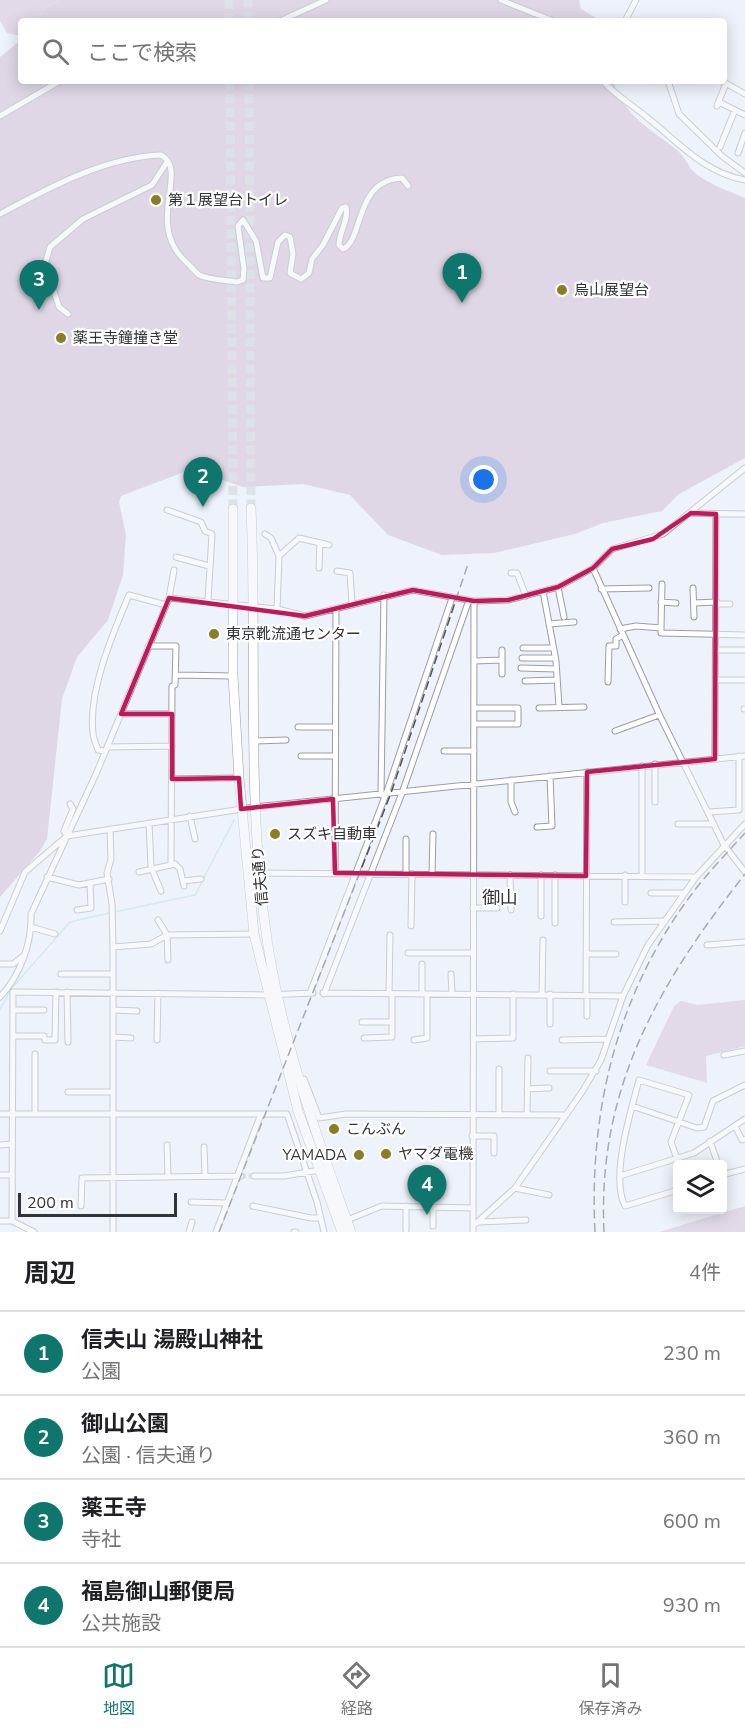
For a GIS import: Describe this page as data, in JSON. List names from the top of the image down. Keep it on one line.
{"streets":{"highway":["信夫通り"]},"districts":["御山"],"places":["第１展望台トイレ","烏山展望台","薬王寺鐘撞き堂","東京靴流通センター","スズキ自動車","こんぶん","ヤマダ電機","YAMADA"],"scale_bar":"200 m","page":{"search":"ここで検索","pins":["1","3","2","4"],"scale":"200 m","heading":["周辺","4件"],"list":[{"mark":"1","name":"信夫山 湯殿山神社","note":"公園","value":"230 m"},{"mark":"2","name":"御山公園","note":"公園 · 信夫通り","value":"360 m"},{"mark":"3","name":"薬王寺","note":"寺社","value":"600 m"},{"mark":"4","name":"福島御山郵便局","note":"公共施設","value":"930 m"}],"nav":["地図","経路","保存済み"]}}
